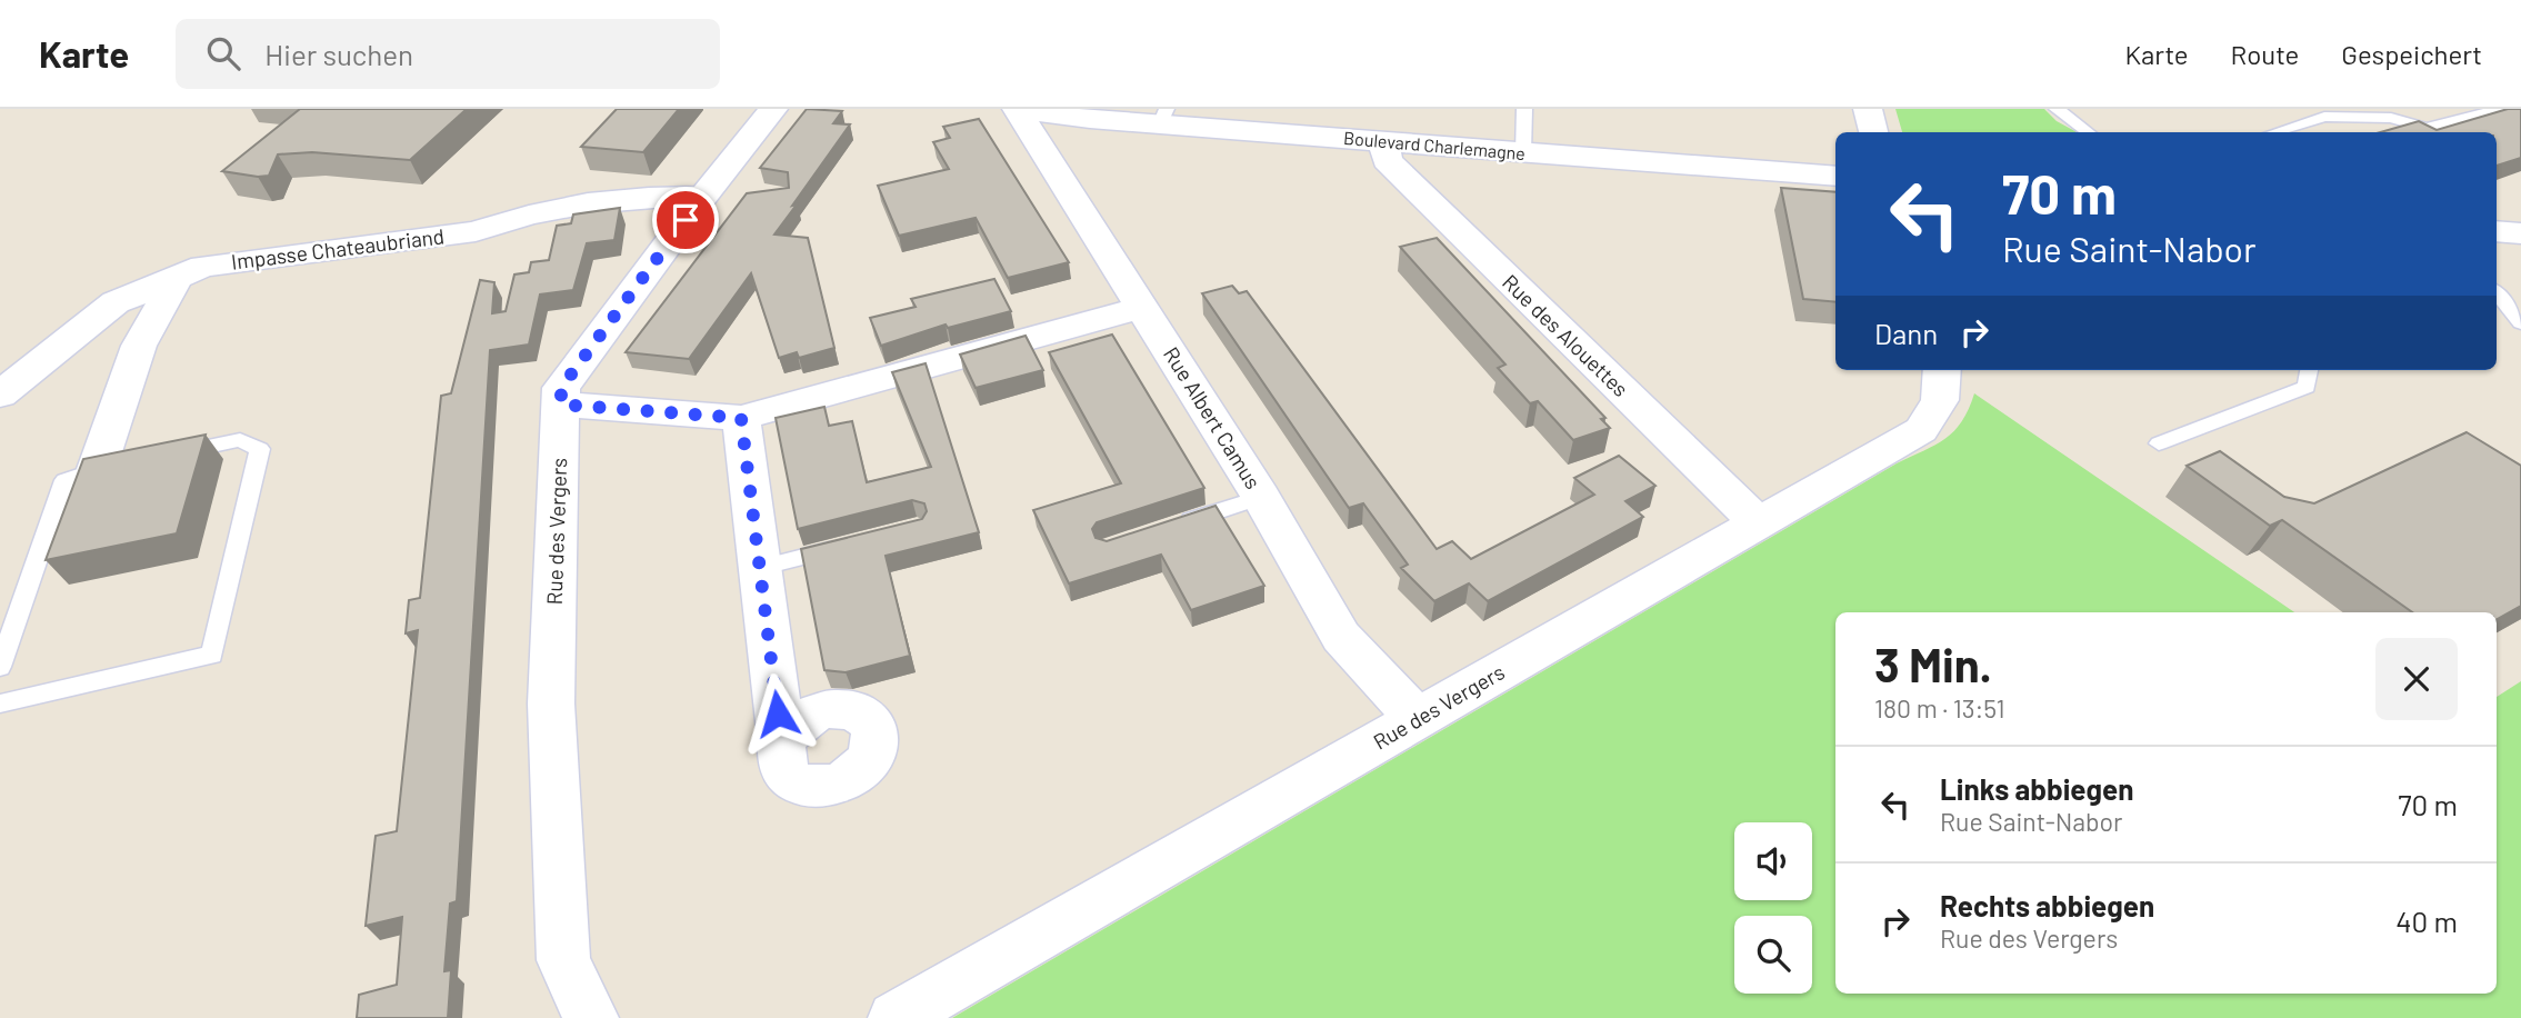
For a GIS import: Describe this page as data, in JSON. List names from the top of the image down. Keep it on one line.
{"streets":{"street":["Boulevard Charlemagne","Impasse Chateaubriand","Rue des Alouettes","Rue Albert Camus","Rue des Vergers"]},"crossings":[["Boulevard Charlemagne","Rue des Alouettes"],["Impasse Chateaubriand","Rue des Vergers"],["Rue des Alouettes","Rue des Vergers"],["Rue Albert Camus","Rue des Vergers"]],"page":{"header":"Karte","search":"Hier suchen","nav":["Karte","Route","Gespeichert"],"turn":["70 m","Rue Saint-Nabor"],"then":"Dann","heading":["3 Min.","180 m · 13:51"],"list":[{"name":"Links abbiegen","note":"Rue Saint-Nabor","value":"70 m"},{"name":"Rechts abbiegen","note":"Rue des Vergers","value":"40 m"}]}}
